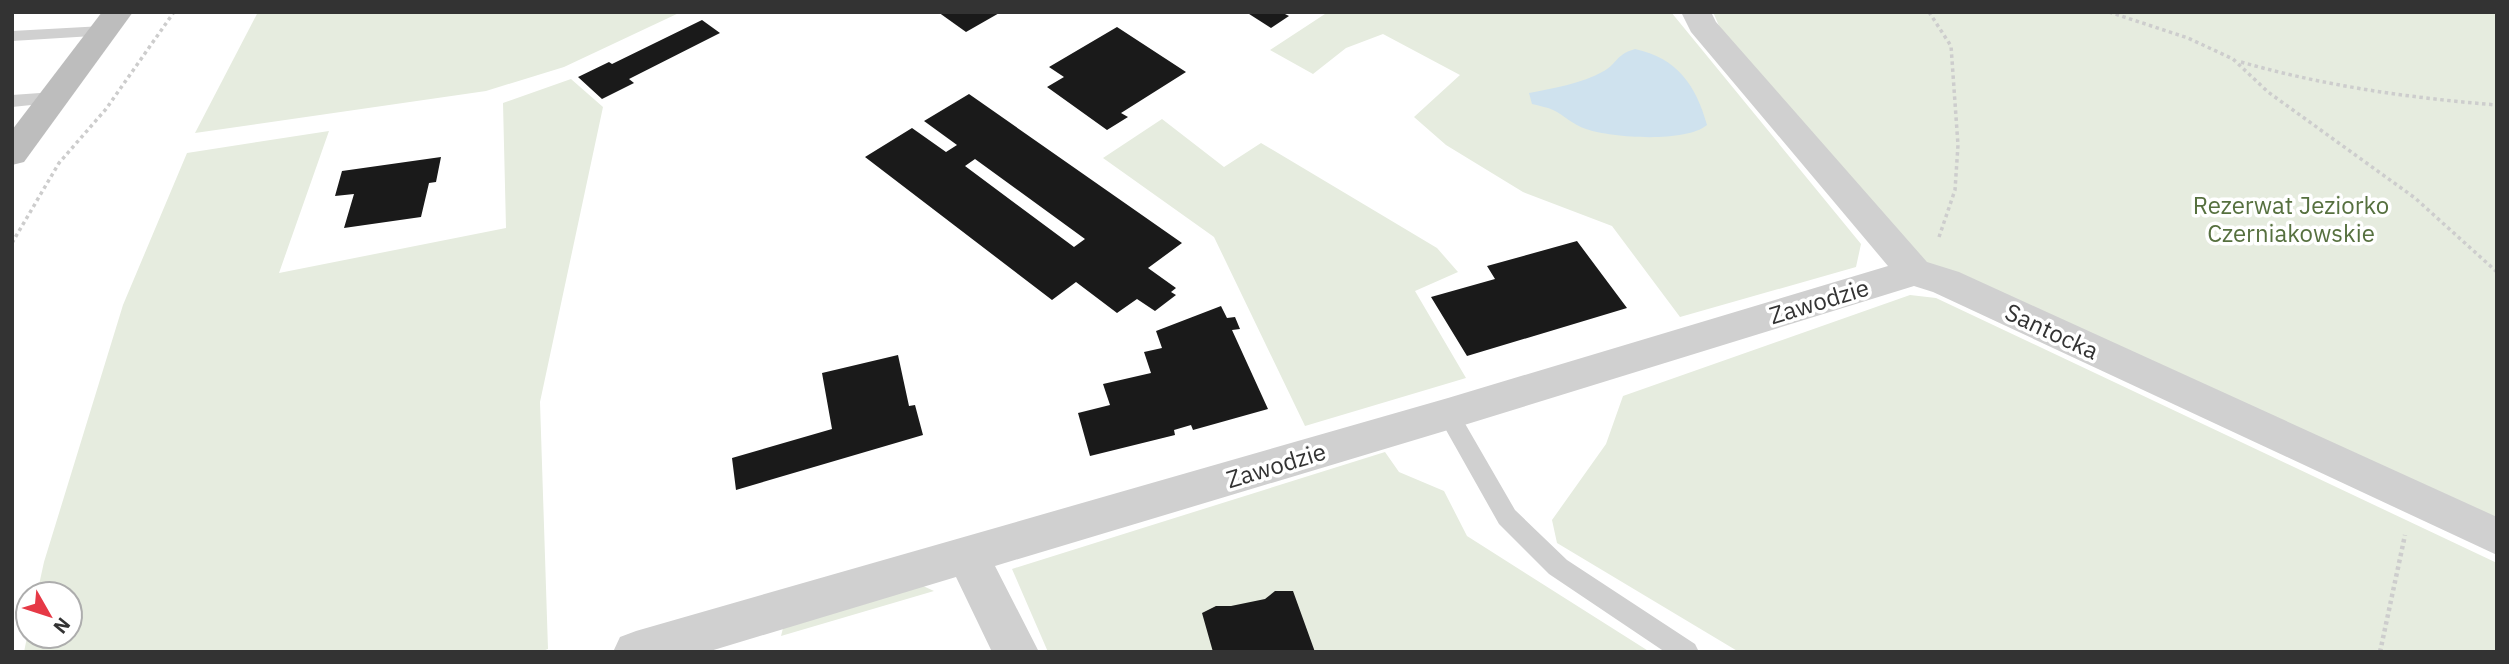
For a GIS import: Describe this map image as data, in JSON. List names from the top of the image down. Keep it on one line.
{"streets":{"street":["Zawodzie","Santocka"]},"crossings":[["Zawodzie","Santocka"]],"parks":["Rezerwat Jeziorko Czerniakowskie"],"north":"bottom right"}
